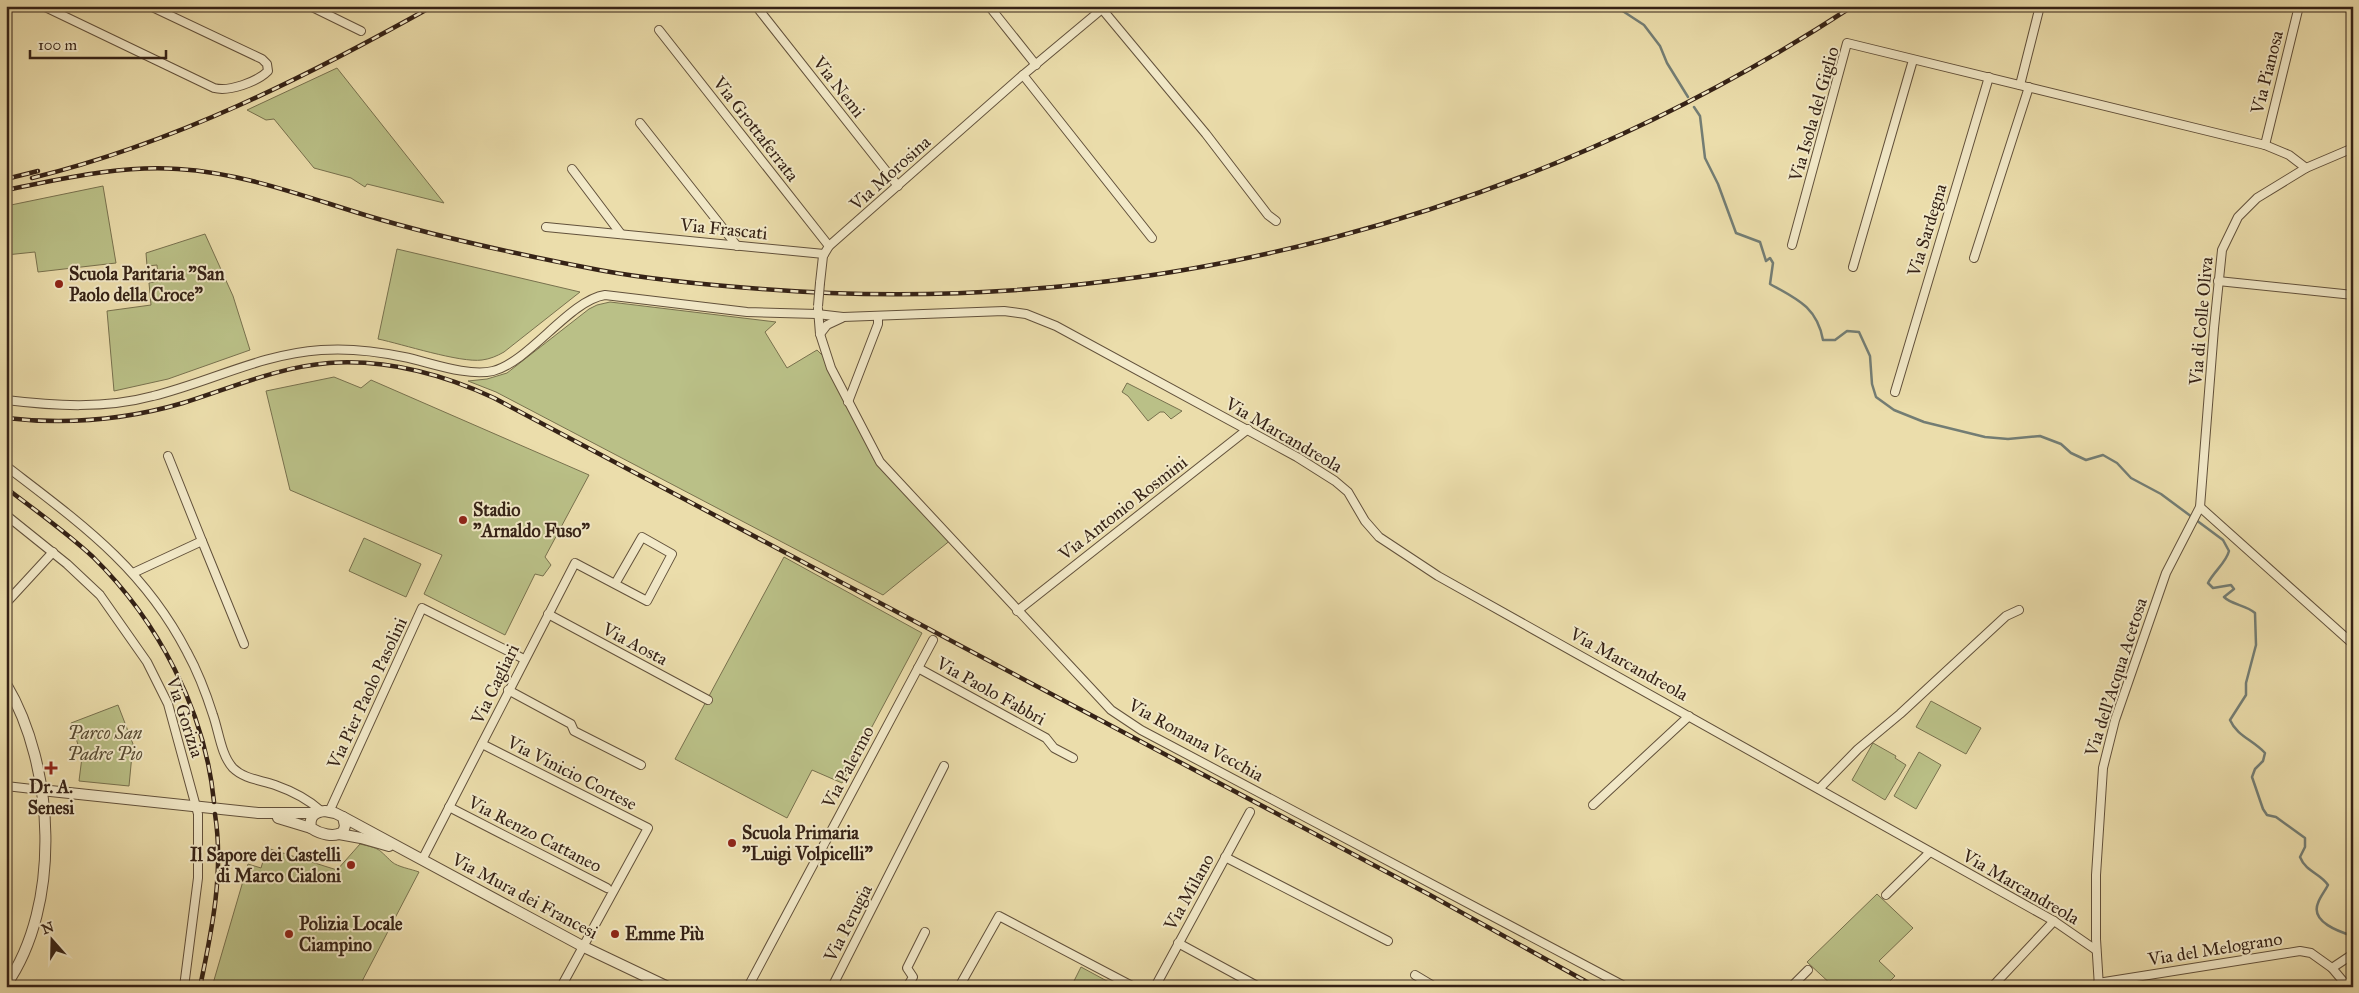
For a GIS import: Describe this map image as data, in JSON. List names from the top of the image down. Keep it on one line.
{"streets":{"street":["Via Pianosa","Via Nemi","Via Isola del Giglio","Via Grottaferrata","Via Morosina","Via Frascati","Via Sardegna","Via di Colle Oliva","Via Marcandreola","Via Antonio Rosmini","Via Aosta","Via dell'Acqua Acetosa","Via Cagliari","Via Paolo Fabbri","Via Pier Paolo Pasolini","Via Gorizia","Via Romana Vecchia","Via Palermo","Via Vinicio Cortese","Via Renzo Cattaneo","Via Milano","Via Mura dei Francesi","Via Perugia","Via del Melograno"]},"crossings":[["Via Pianosa","Via Isola del Giglio"],["Via Nemi","Via Morosina"],["Via Isola del Giglio","Via Sardegna"],["Via Isola del Giglio","Via di Colle Oliva"],["Via Grottaferrata","Via Morosina"],["Via Morosina","Via Frascati"],["Via Morosina","Via Marcandreola"],["Via Morosina","Via Romana Vecchia"],["Via di Colle Oliva","Via dell'Acqua Acetosa"],["Via Marcandreola","Via Antonio Rosmini"],["Via Marcandreola","Via dell'Acqua Acetosa"],["Via Marcandreola","Via Romana Vecchia"],["Via Antonio Rosmini","Via Romana Vecchia"],["Via Aosta","Via Cagliari"],["Via dell'Acqua Acetosa","Via del Melograno"],["Via Cagliari","Via Pier Paolo Pasolini"],["Via Cagliari","Via Vinicio Cortese"],["Via Cagliari","Via Renzo Cattaneo"],["Via Cagliari","Via Mura dei Francesi"],["Via Paolo Fabbri","Via Palermo"],["Via Pier Paolo Pasolini","Via Mura dei Francesi"],["Via Vinicio Cortese","Via Mura dei Francesi"]],"parks":["Parco San Padre Pio"],"places":{"other":["Scuola Paritaria \"San Paolo della Croce\"","Stadio \"Arnaldo Fuso\"","Scuola Primaria \"Luigi Volpicelli\"","Il Sapore dei Castelli di Marco Cialoni","Polizia Locale Ciampino","Emme Più"],"health":["Dr. A. Senesi"]},"scale_bar":"100 m","north":"top"}
